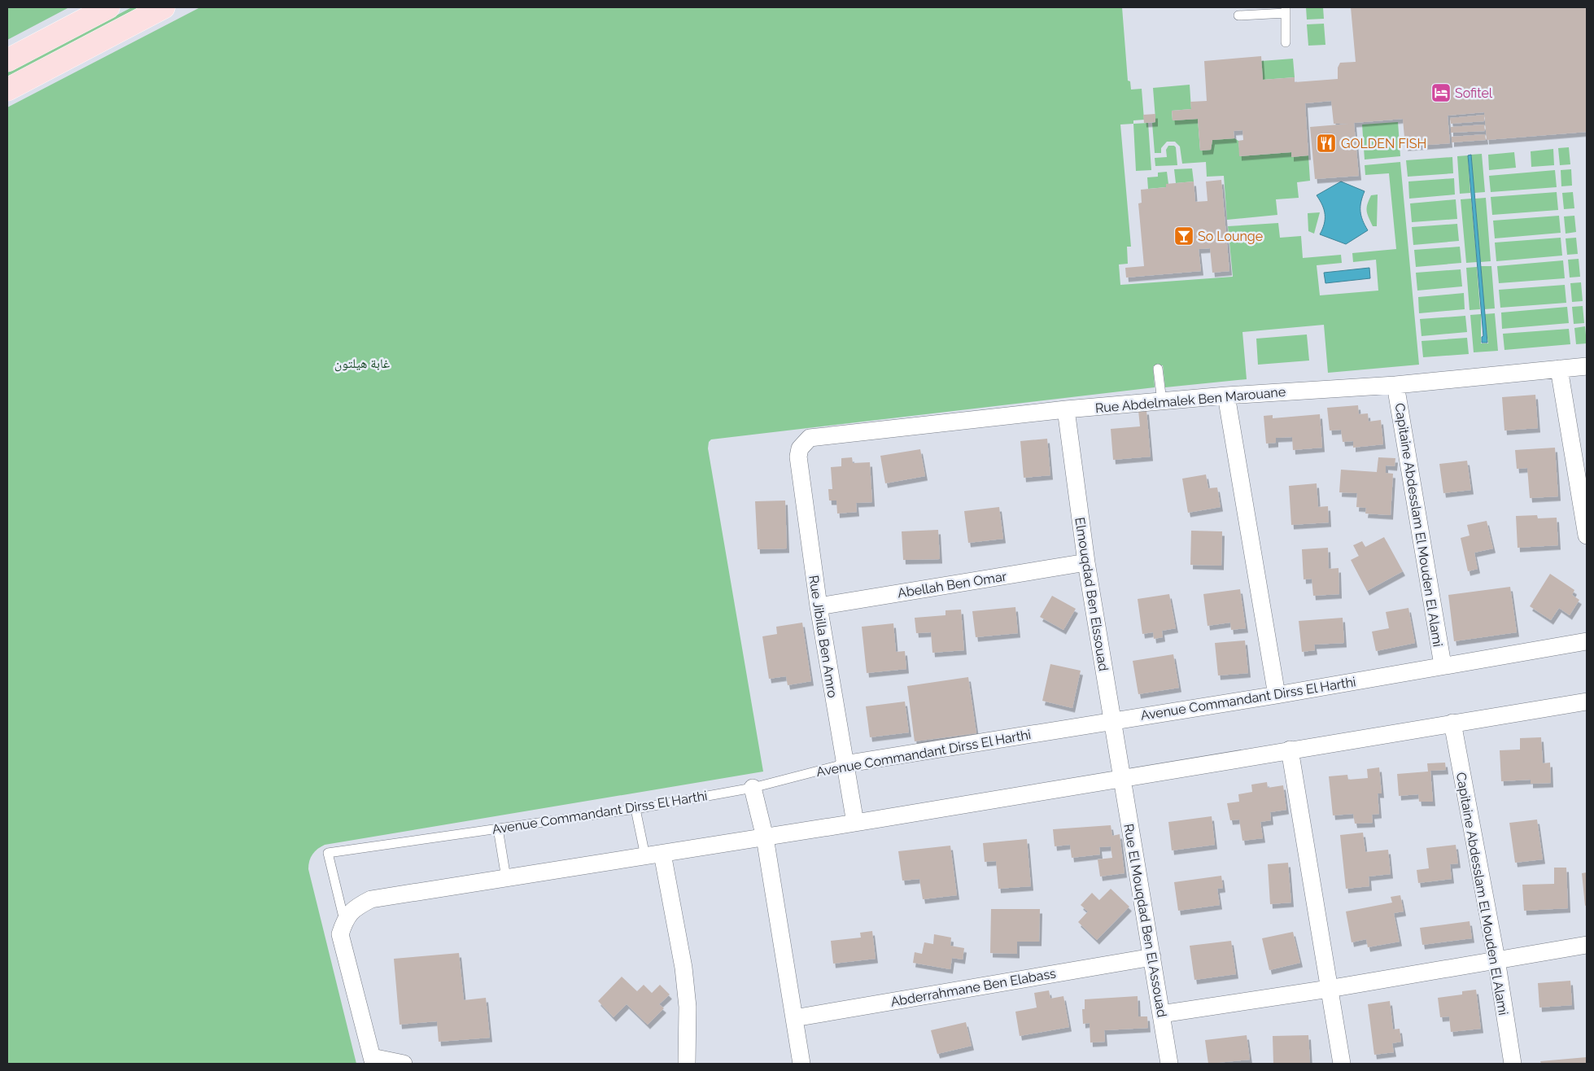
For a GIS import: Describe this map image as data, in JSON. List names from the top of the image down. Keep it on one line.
{"streets":{"street":["Rue Abdelmalek Ben Marouane","Capitaine Abdesslam El Mouden El Alami","Abellah Ben Omar","Elmouqdad Ben Elssouad","Rue Jibilla Ben Amro","Avenue Commandant Dirss El Harthi","Rue El Mouqdad Ben El Assouad","Abderrahmane Ben Elabass"]},"crossings":[["Rue Abdelmalek Ben Marouane","Capitaine Abdesslam El Mouden El Alami"],["Rue Abdelmalek Ben Marouane","Elmouqdad Ben Elssouad"],["Rue Abdelmalek Ben Marouane","Rue Jibilla Ben Amro"],["Capitaine Abdesslam El Mouden El Alami","Avenue Commandant Dirss El Harthi"],["Abellah Ben Omar","Elmouqdad Ben Elssouad"],["Abellah Ben Omar","Rue Jibilla Ben Amro"],["Elmouqdad Ben Elssouad","Avenue Commandant Dirss El Harthi"],["Elmouqdad Ben Elssouad","Rue El Mouqdad Ben El Assouad"],["Rue Jibilla Ben Amro","Avenue Commandant Dirss El Harthi"],["Rue El Mouqdad Ben El Assouad","Abderrahmane Ben Elabass"]],"parks":["غابة هيلتون"],"places":{"hotel":["Sofitel"],"restaurant":["GOLDEN FISH"],"bar":["So Lounge"]}}
